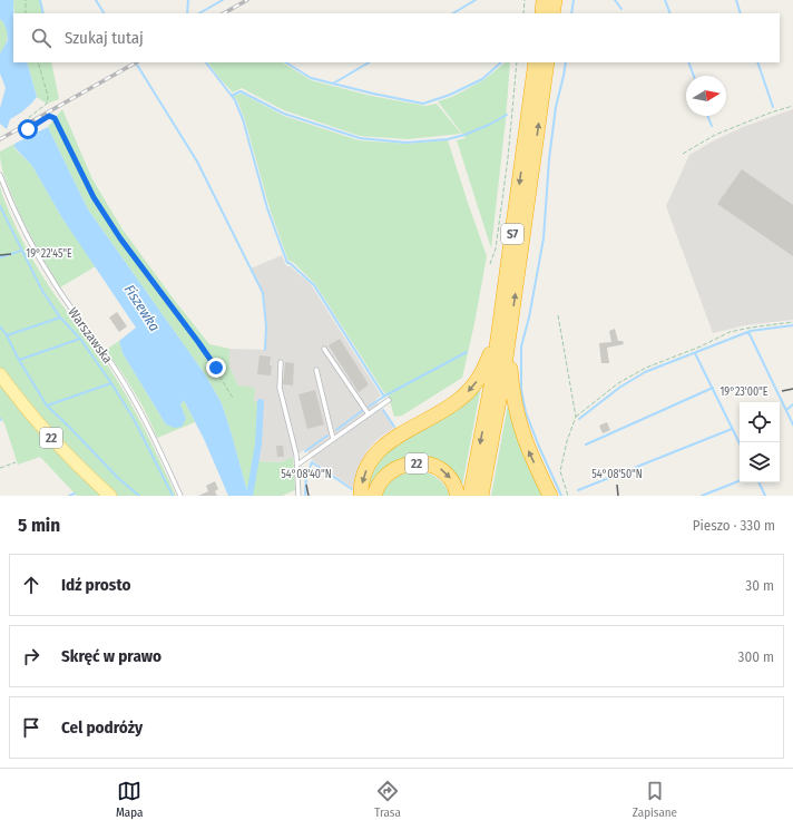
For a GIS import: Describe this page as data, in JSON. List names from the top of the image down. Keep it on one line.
{"streets":{"highway":["S7","22"],"lane":["Warszawska"]},"water":["Fiszewka"],"north":"right","page":{"search":"Szukaj tutaj","heading":["5 min","Pieszo · 330 m"],"list":[["Idź prosto","30 m"],["Skręć w prawo","300 m"],"Cel podróży"],"nav":["Mapa","Trasa","Zapisane"]},"coordinates":["19°22'45\"E","19°23'00\"E","54°08'40\"N","54°08'50\"N"]}
